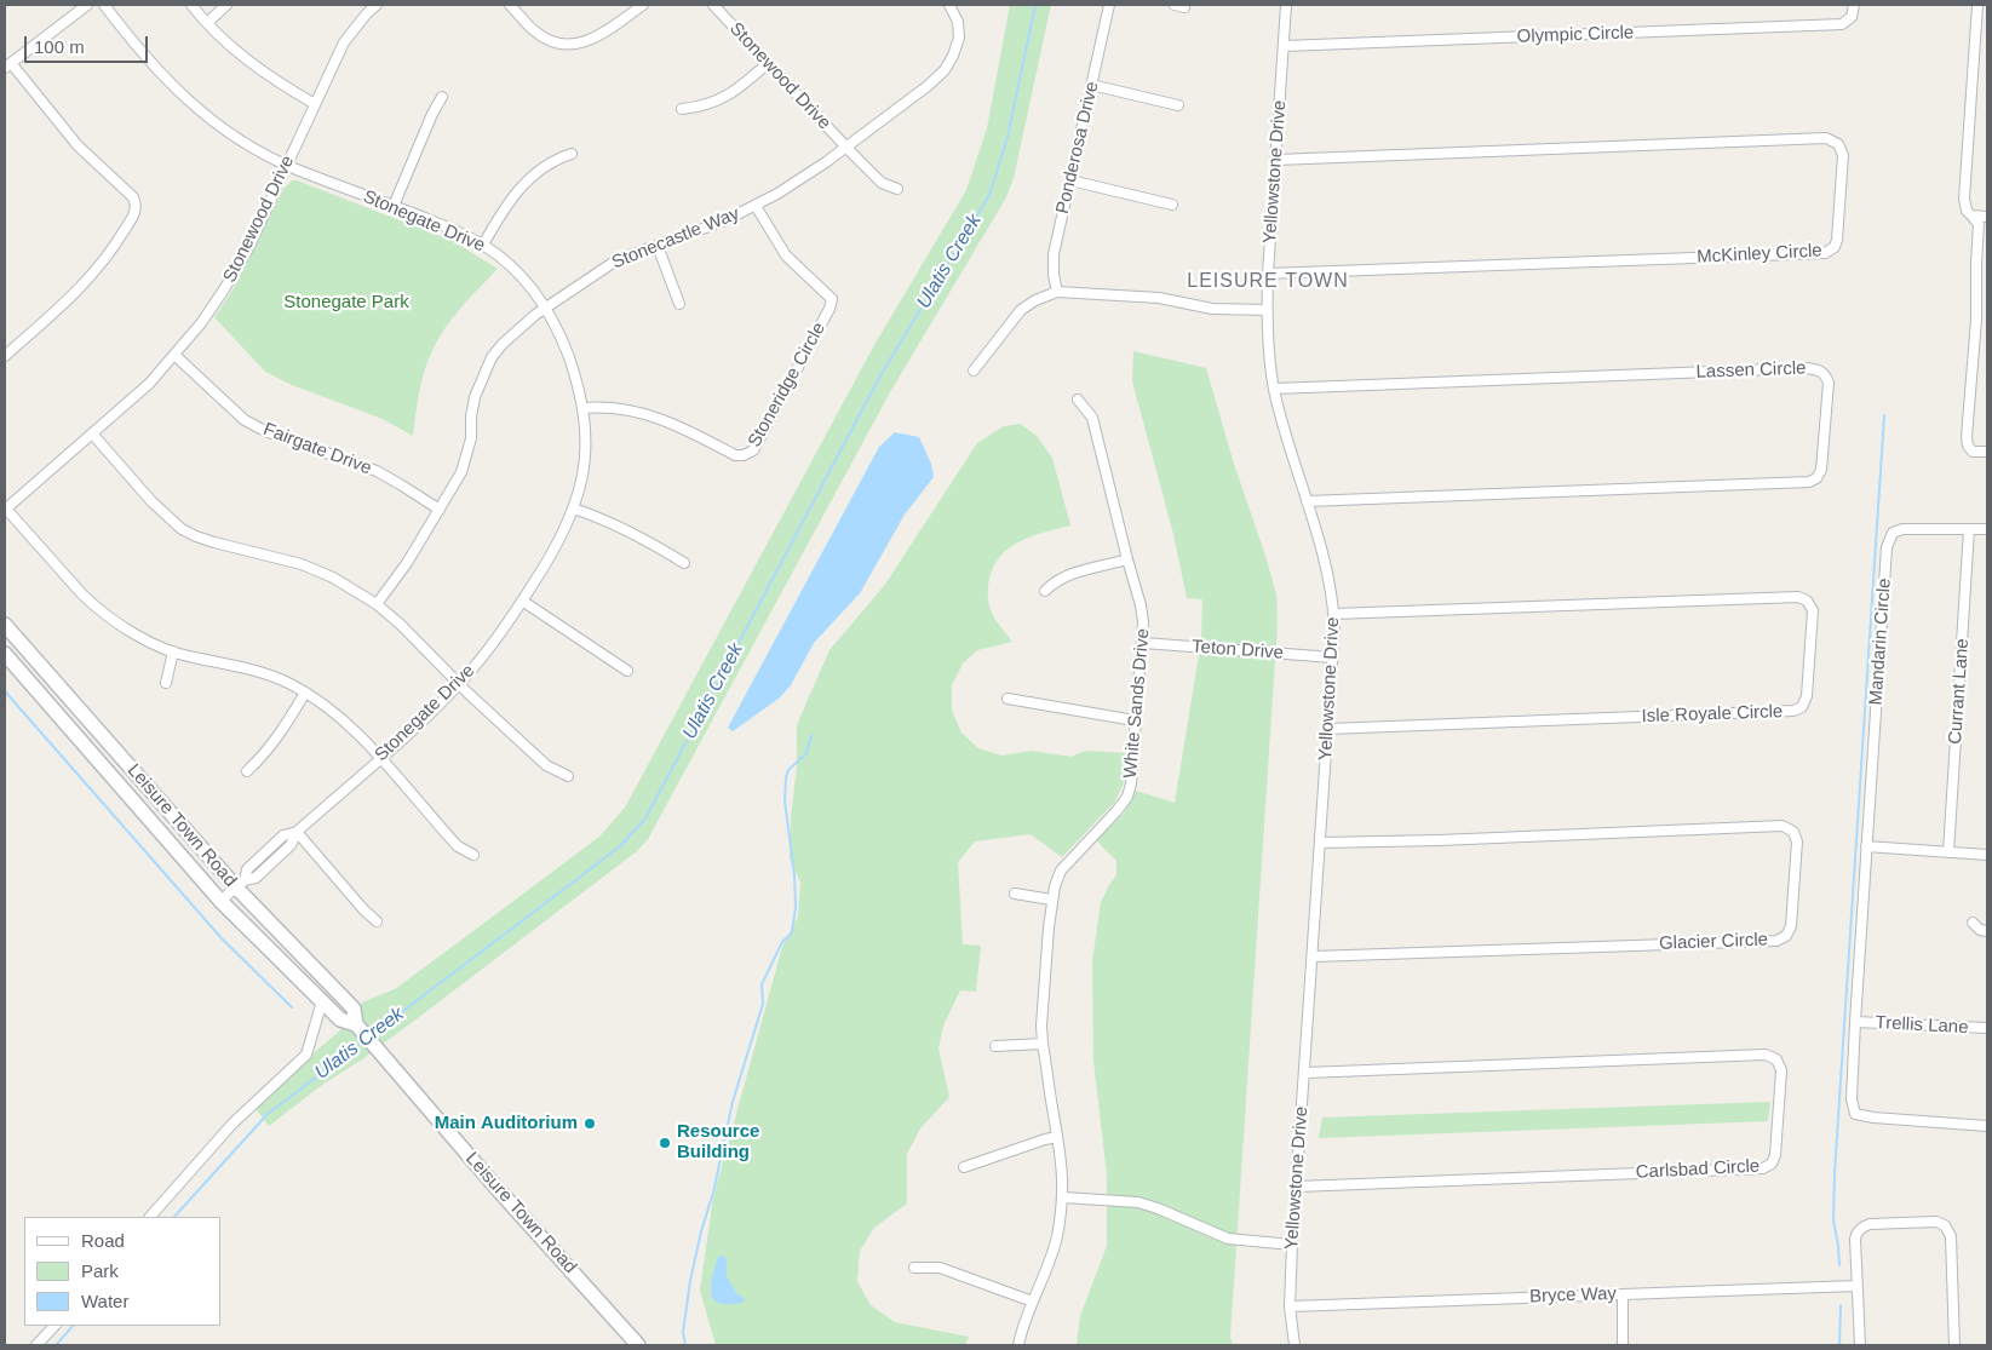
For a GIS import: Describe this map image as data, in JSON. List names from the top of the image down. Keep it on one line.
{"streets":{"main road":["Leisure Town Road"],"street":["Olympic Circle","Stonewood Drive","Ponderosa Drive","Yellowstone Drive","Stonegate Drive","Stonecastle Way","McKinley Circle","Lassen Circle","Stoneridge Circle","Fairgate Drive","Mandarin Circle","Teton Drive","Currant Lane","White Sands Drive","Isle Royale Circle","Glacier Circle","Trellis Lane","Carlsbad Circle","Bryce Way"]},"crossings":[["Olympic Circle","Yellowstone Drive"],["Stonewood Drive","Stonegate Drive"],["Stonewood Drive","Stonecastle Way"],["Stonewood Drive","Fairgate Drive"],["Yellowstone Drive","McKinley Circle"],["Yellowstone Drive","Lassen Circle"],["Yellowstone Drive","Teton Drive"],["Yellowstone Drive","Isle Royale Circle"],["Yellowstone Drive","Glacier Circle"],["Yellowstone Drive","Carlsbad Circle"],["Yellowstone Drive","Bryce Way"],["Stonegate Drive","Stonecastle Way"],["Stonegate Drive","Stoneridge Circle"],["Stonegate Drive","Leisure Town Road"],["Stonecastle Way","Stoneridge Circle"],["Stonecastle Way","Fairgate Drive"],["Mandarin Circle","Currant Lane"],["Mandarin Circle","Trellis Lane"],["Teton Drive","White Sands Drive"]],"districts":["LEISURE TOWN"],"water":["Ulatis Creek"],"parks":["Stonegate Park"],"places":["Main Auditorium","Resource Building"],"legend":["Road","Park","Water"],"scale_bar":"100 m"}
